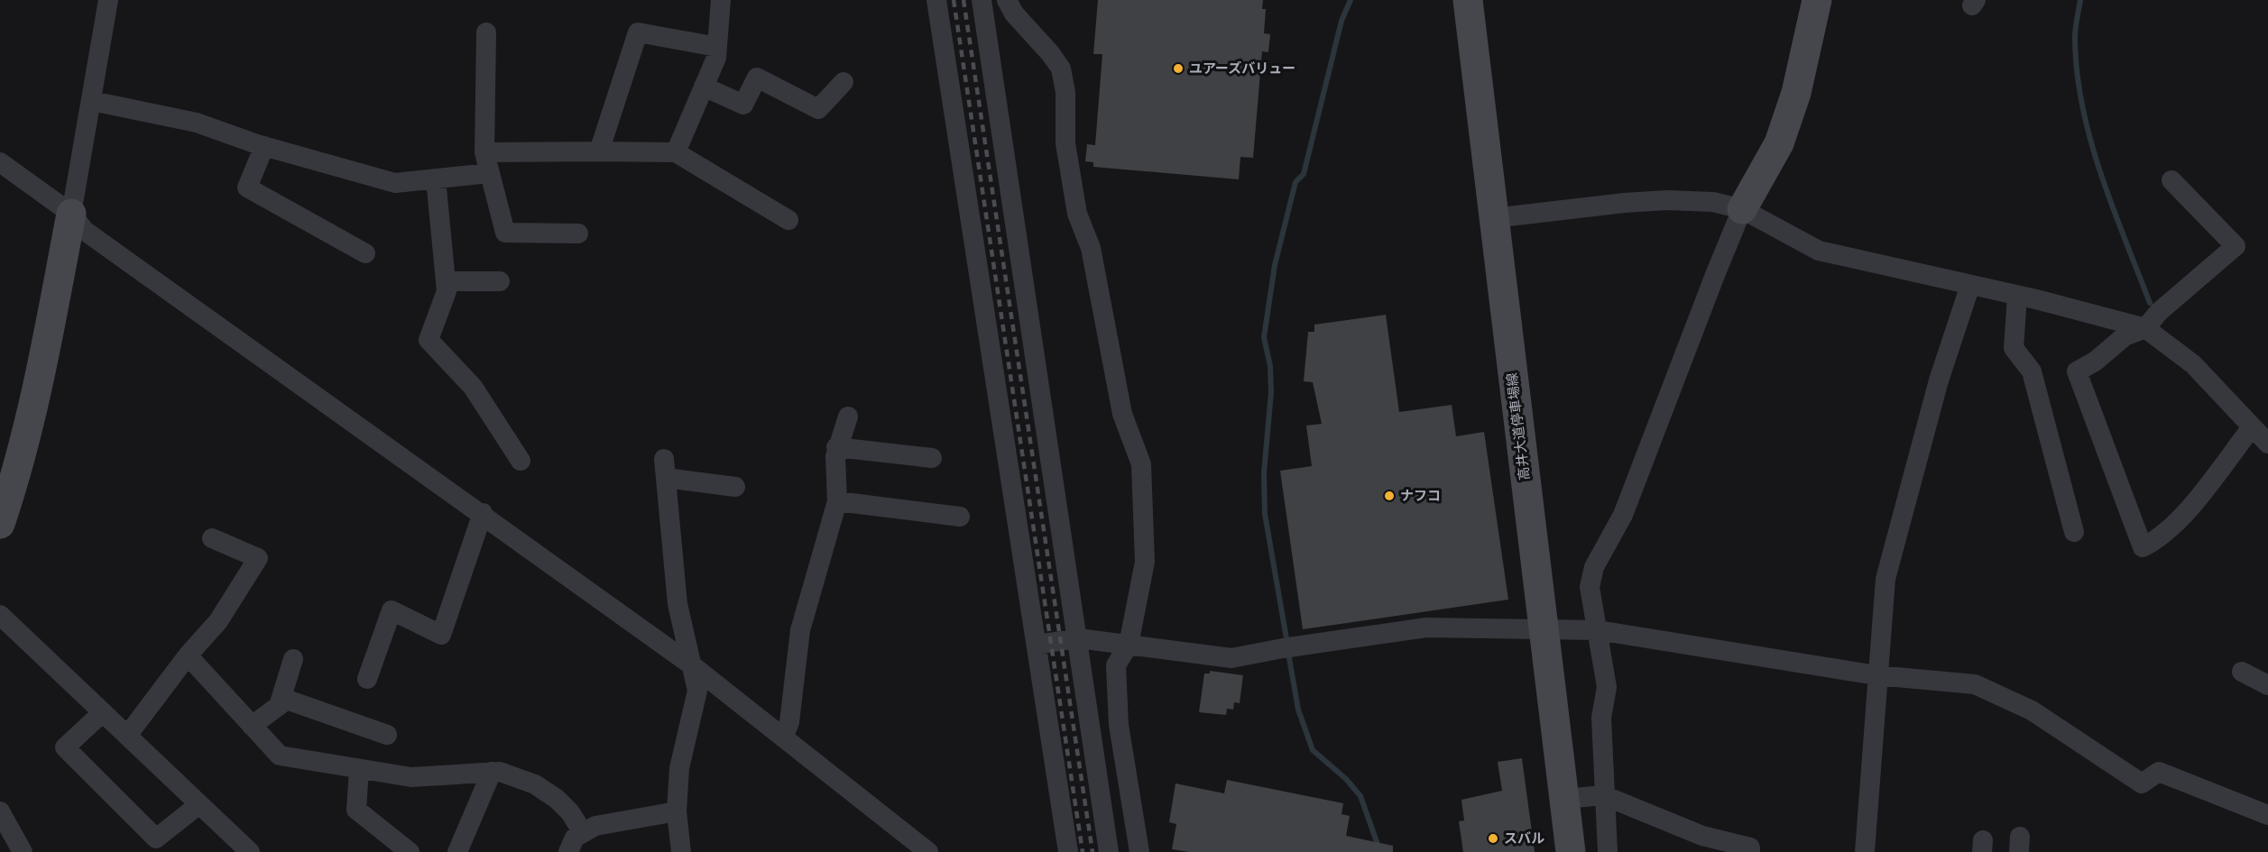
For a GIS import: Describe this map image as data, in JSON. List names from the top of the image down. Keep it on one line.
{"streets":{"main road":["高井大道停車場線"]},"places":["ユアーズバリュー","ナフコ","スバル"]}
